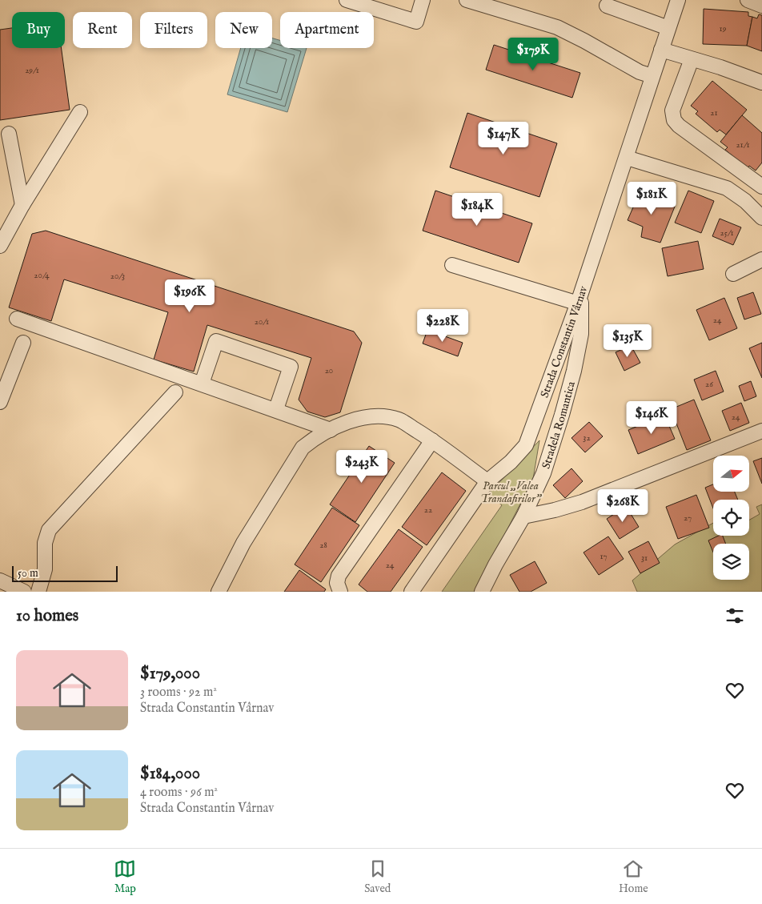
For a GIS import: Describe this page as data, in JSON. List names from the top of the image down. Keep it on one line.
{"streets":{"street":["Strada Constantin Vârnav","Stradela Romantica"]},"crossings":[["Strada Constantin Vârnav","Stradela Romantica"]],"parks":["Parcul „Valea Trandafirilor”"],"house_numbers":["19","29/1","21","21/1","25/1","20/4","20/3","24","20/1","20","26","24","32","22","27","28","17","31","24"],"scale_bar":"50 m","north":"right","page":{"chip":["Buy","Rent","Filters","New","Apartment"],"price":["$179K","$147K","$181K","$184K","$196K","$228K","$135K","$146K","$243K","$268K"],"scale":"50 m","heading":"10 homes","list":[{"name":"$179,000","note":"3 rooms · 92 m² · Strada Constantin Vârnav"},{"name":"$184,000","note":"4 rooms · 96 m² · Strada Constantin Vârnav"}],"tabs":["Map","Saved","Home"]}}
